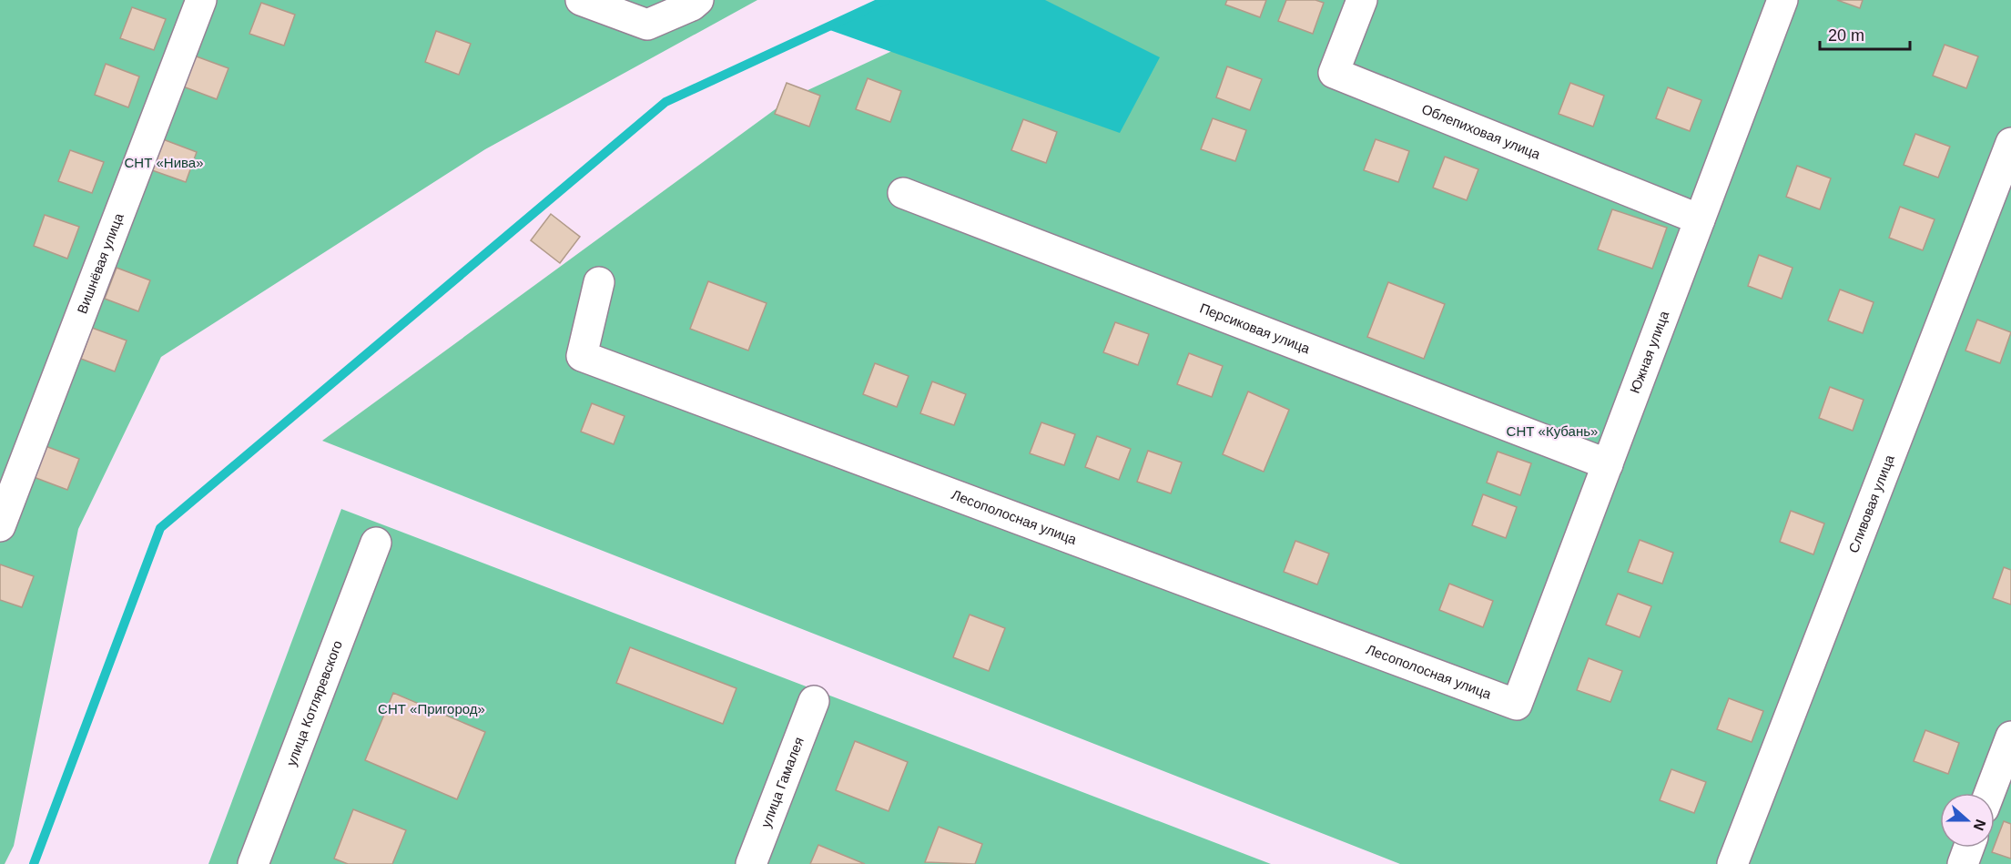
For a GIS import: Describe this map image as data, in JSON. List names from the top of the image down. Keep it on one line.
{"streets":{"street":["Облепиховая улица","Вишнёвая улица","Персиковая улица","Южная улица","Сливовая улица","Лесополосная улица","улица Котляревского","улица Гамалея"]},"crossings":[["Облепиховая улица","Южная улица"],["Персиковая улица","Южная улица"],["Южная улица","Лесополосная улица"]],"parks":["СНТ «Нива»","СНТ «Кубань»","СНТ «Пригород»"],"scale_bar":"20 m","north":"right"}
